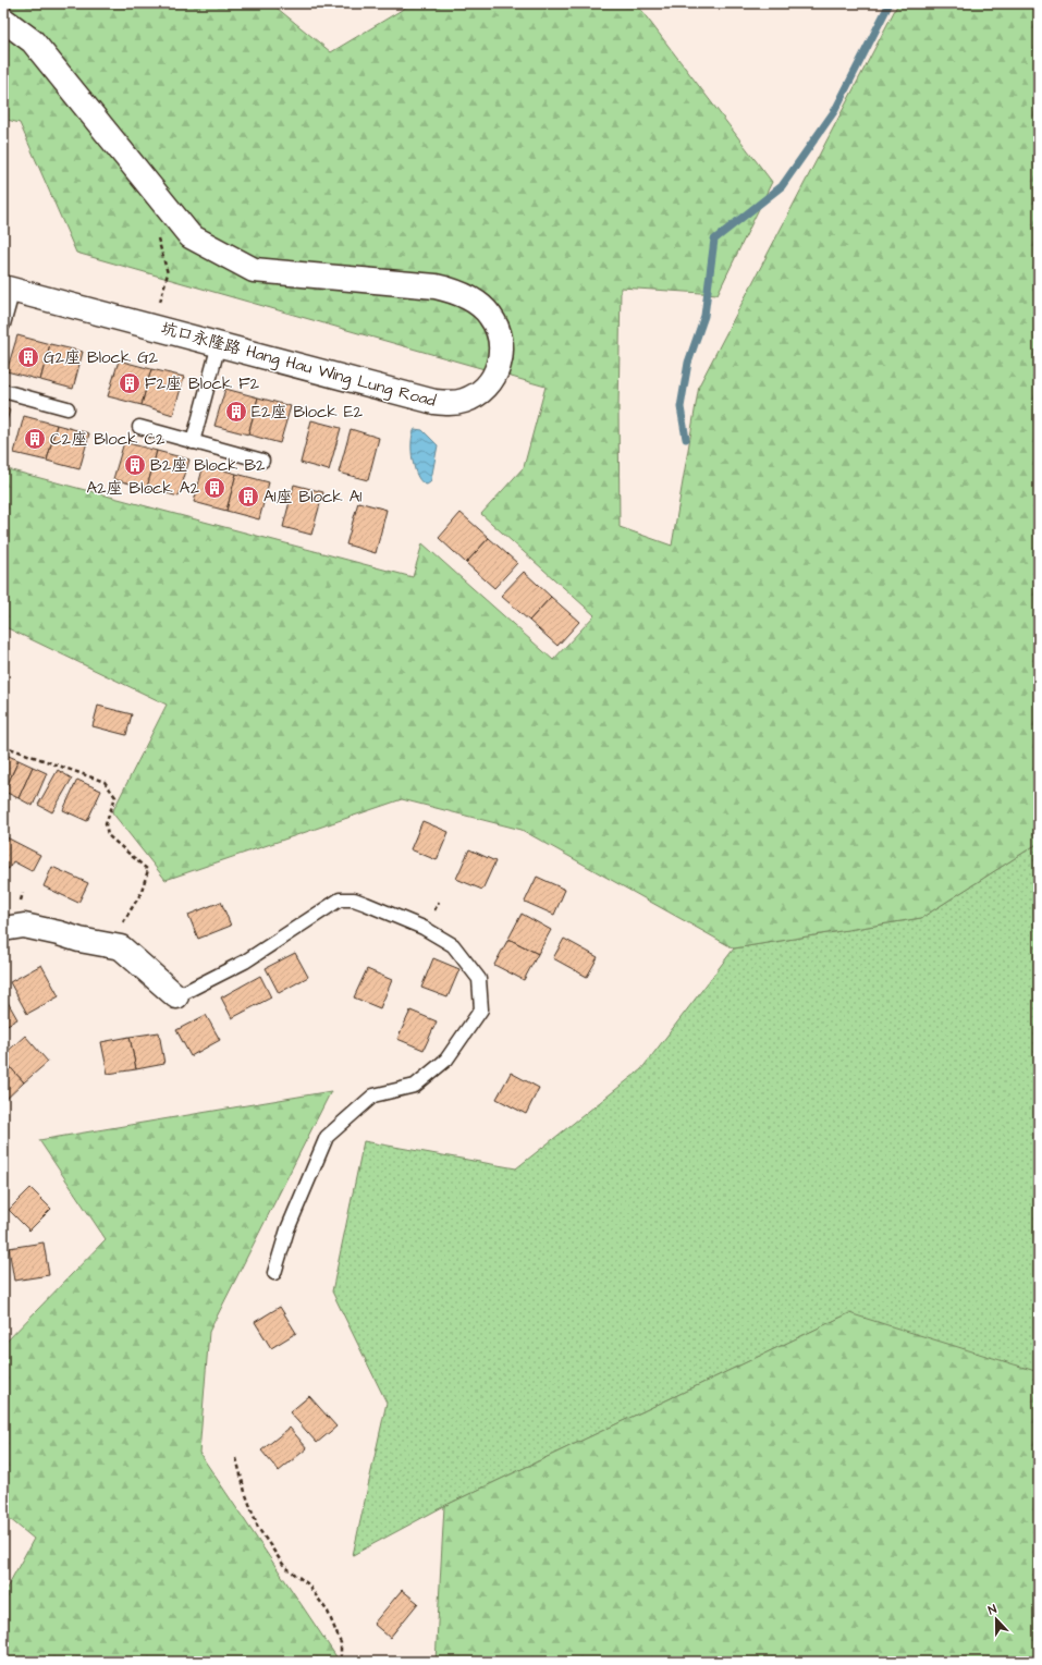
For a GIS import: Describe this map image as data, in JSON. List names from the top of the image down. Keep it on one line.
{"streets":{"street":["坑口永隆路 Hang Hau Wing Lung Road"]},"places":{"building":["G2座 Block G2","F2座 Block F2","E2座 Block E2","C2座 Block C2","B2座 Block B2","A2座 Block A2","A1座 Block A1"]},"north":"top"}
